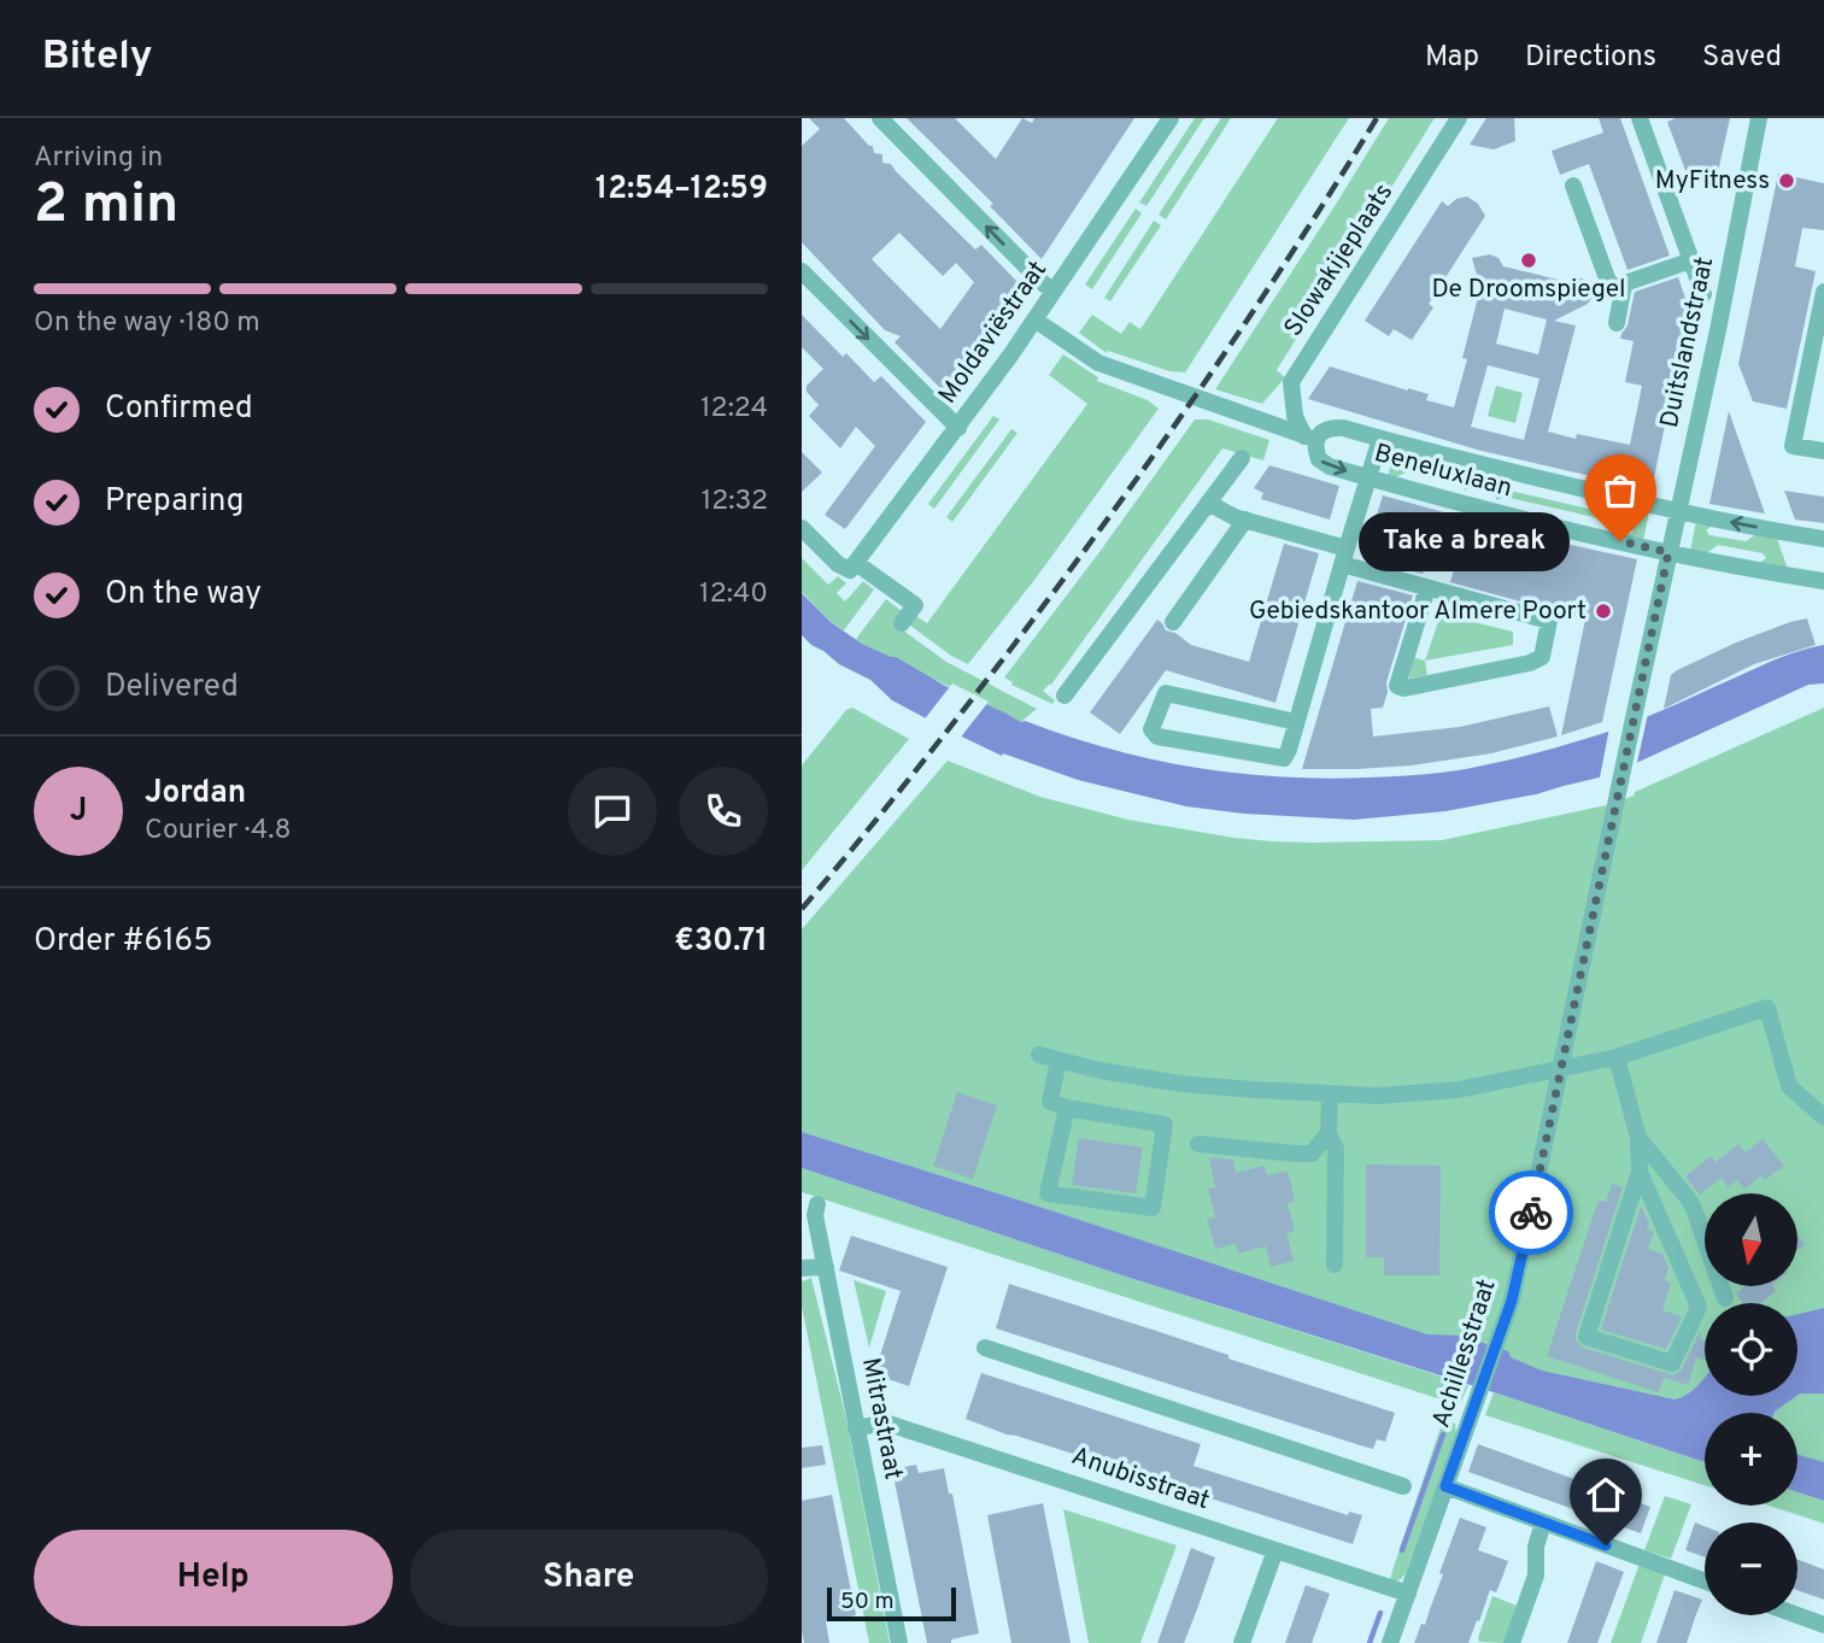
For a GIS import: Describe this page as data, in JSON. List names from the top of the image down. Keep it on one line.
{"streets":{"street":["Slowakijeplaats","Moldaviëstraat","Duitslandstraat","Beneluxlaan","Achillesstraat","Mitrastraat","Anubisstraat"]},"crossings":[["Slowakijeplaats","Beneluxlaan"],["Duitslandstraat","Beneluxlaan"],["Duitslandstraat","Achillesstraat"],["Achillesstraat","Anubisstraat"],["Mitrastraat","Anubisstraat"]],"places":["MyFitness","De Droomspiegel","Take a break","Gebiedskantoor Almere Poort"],"scale_bar":"50 m","north":"bottom","page":{"header":"Bitely","nav":["Map","Directions","Saved"],"heading":["2 min","Arriving in","12:54–12:59"],"panel":["Jordan","Courier · 4.8","Order #6165","€30.71"],"bar":"On the way · 180 m","list":[["Confirmed","12:24"],["Preparing","12:32"],["On the way","12:40"],"Delivered"],"bubble":"Take a break","round":"J","map_buttons":["+","−"],"buttons":["Help","Share"],"scale":"50 m"}}
